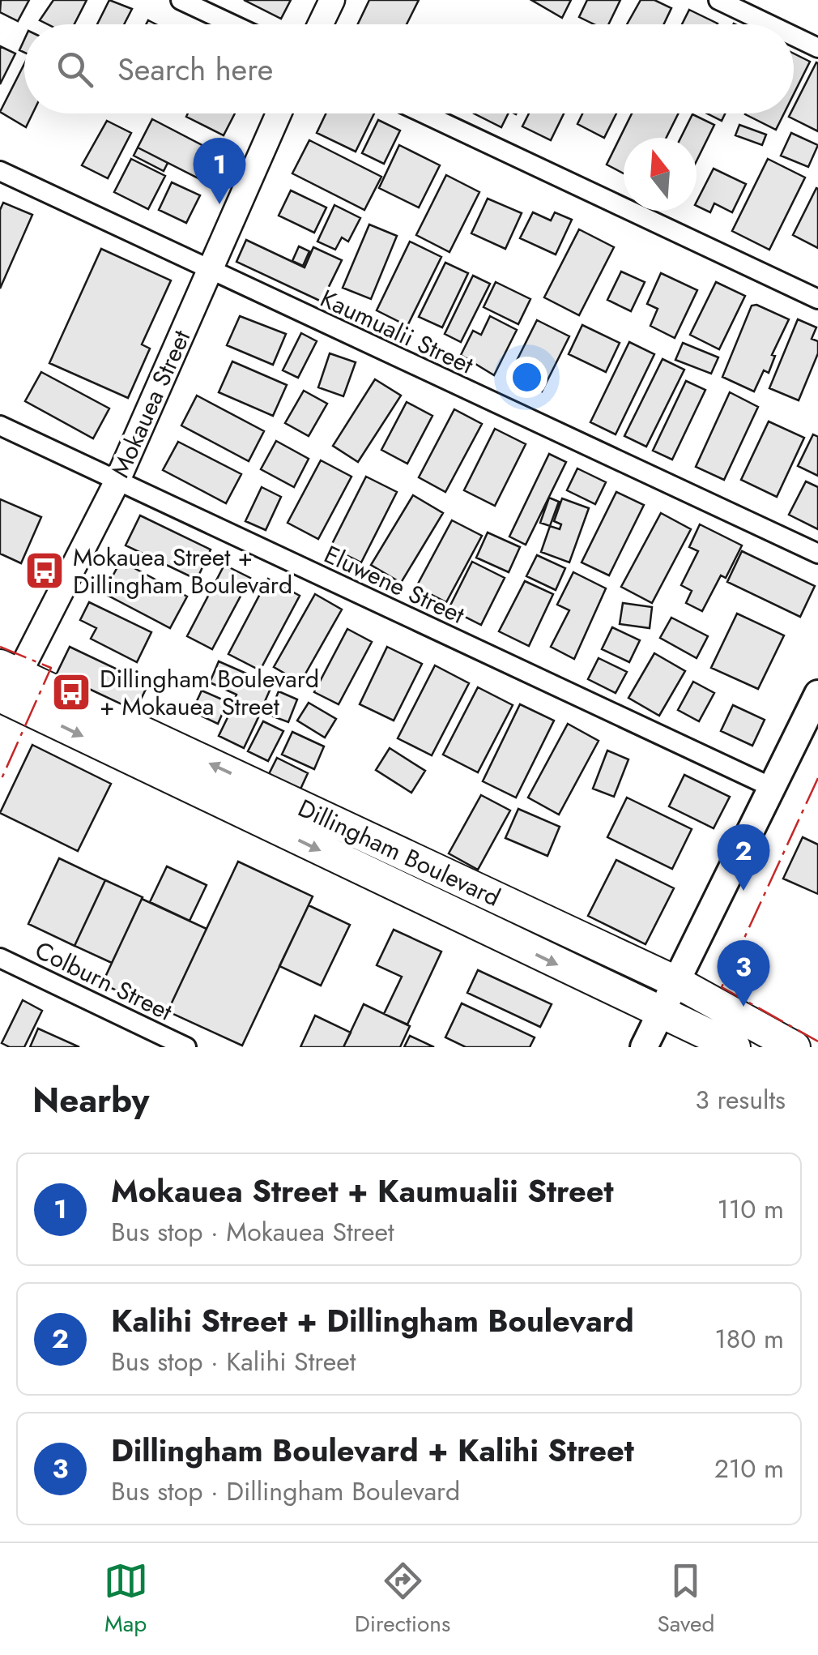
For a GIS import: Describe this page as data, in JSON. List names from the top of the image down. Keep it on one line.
{"streets":{"main road":["Dillingham Boulevard"],"street":["Kaumualii Street","Mokauea Street","Eluwene Street","Colburn Street"]},"crossings":[["Kaumualii Street","Mokauea Street"],["Mokauea Street","Eluwene Street"],["Mokauea Street","Dillingham Boulevard"]],"places":{"bus stop":["Mokauea Street + Dillingham Boulevard","Dillingham Boulevard + Mokauea Street"]},"north":"top","page":{"search":"Search here","pins":["1","2","3"],"heading":["Nearby","3 results"],"list":[{"mark":"1","name":"Mokauea Street + Kaumualii Street","note":"Bus stop · Mokauea Street","value":"110 m"},{"mark":"2","name":"Kalihi Street + Dillingham Boulevard","note":"Bus stop · Kalihi Street","value":"180 m"},{"mark":"3","name":"Dillingham Boulevard + Kalihi Street","note":"Bus stop · Dillingham Boulevard","value":"210 m"}],"nav":["Map","Directions","Saved"]}}
